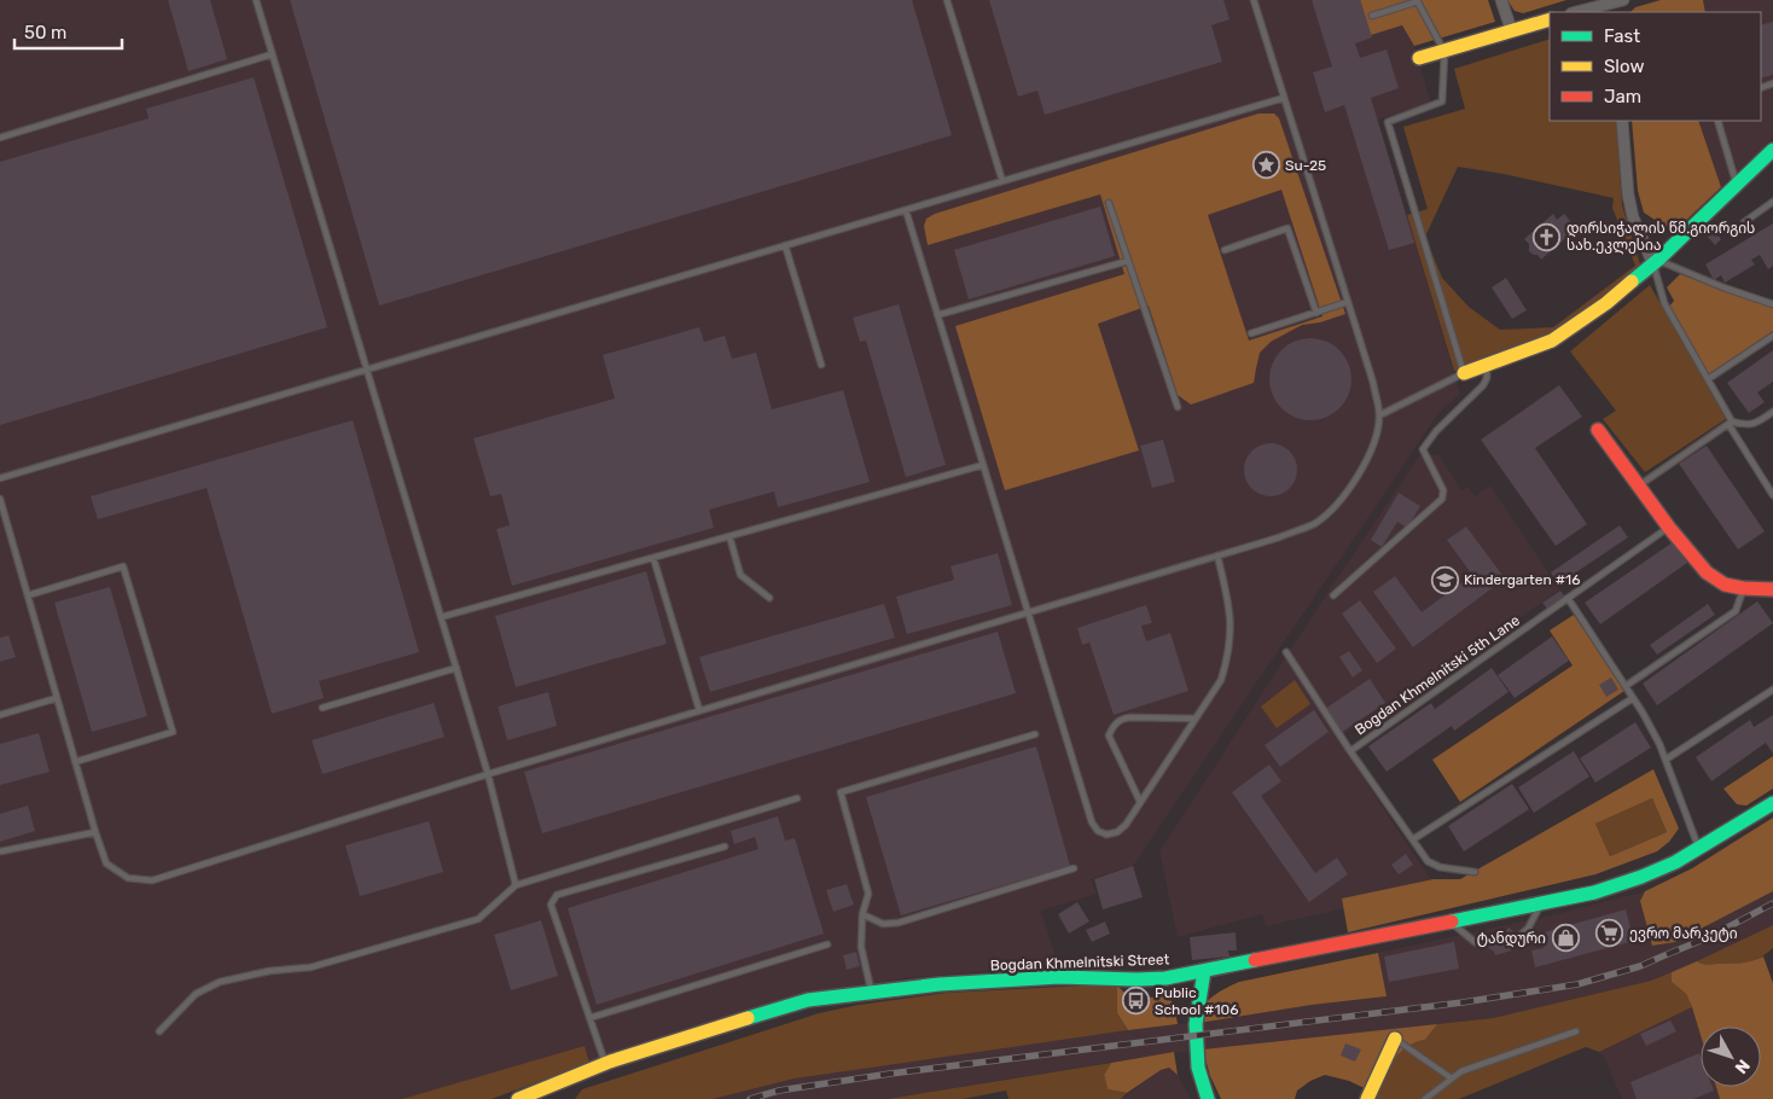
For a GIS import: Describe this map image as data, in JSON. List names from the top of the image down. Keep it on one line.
{"streets":{"main road":["Bogdan Khmelnitski Street"],"lane":["Bogdan Khmelnitski 5th Lane"]},"places":{"place":["Su-25"],"church":["დირსიჭალის წმ.გიორგის სახ.ეკლესია"],"school or university":["Kindergarten #16"],"supermarket":["ევრო მარკეტი"],"shop":["ტანდური"],"bus stop":["Public School #106"]},"legend":["Fast","Slow","Jam"],"scale_bar":"50 m","north":"bottom right"}
